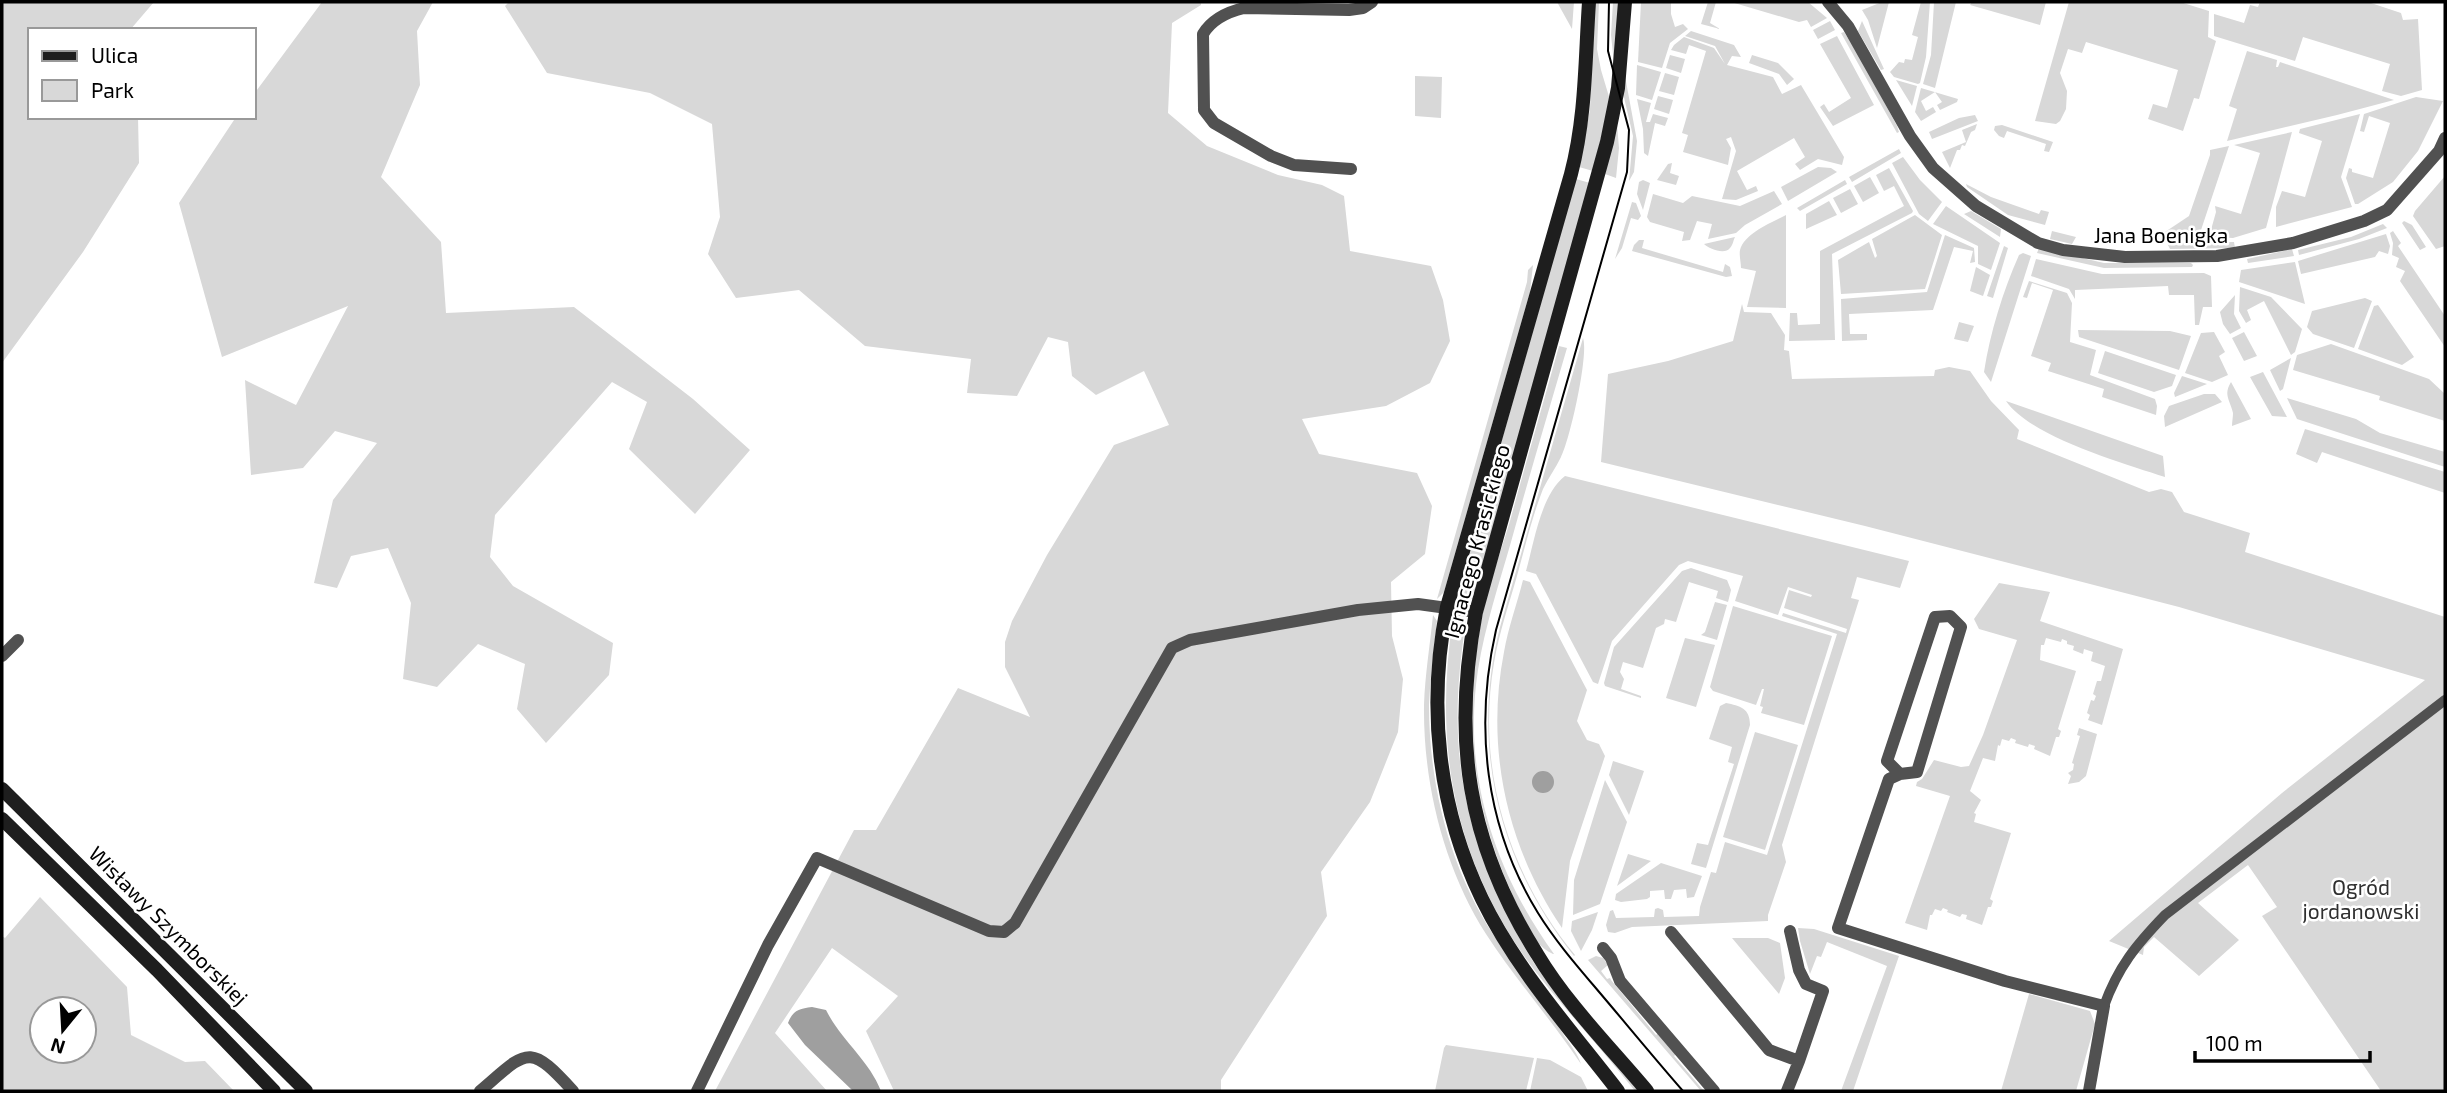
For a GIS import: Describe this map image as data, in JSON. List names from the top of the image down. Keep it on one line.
{"streets":{"main road":["Ignacego Krasickiego","Wisławy Szymborskiej"],"street":["Jana Boenigka"]},"parks":["Ogród jordanowski"],"legend":["Ulica","Park"],"scale_bar":"100 m","north":"bottom"}
